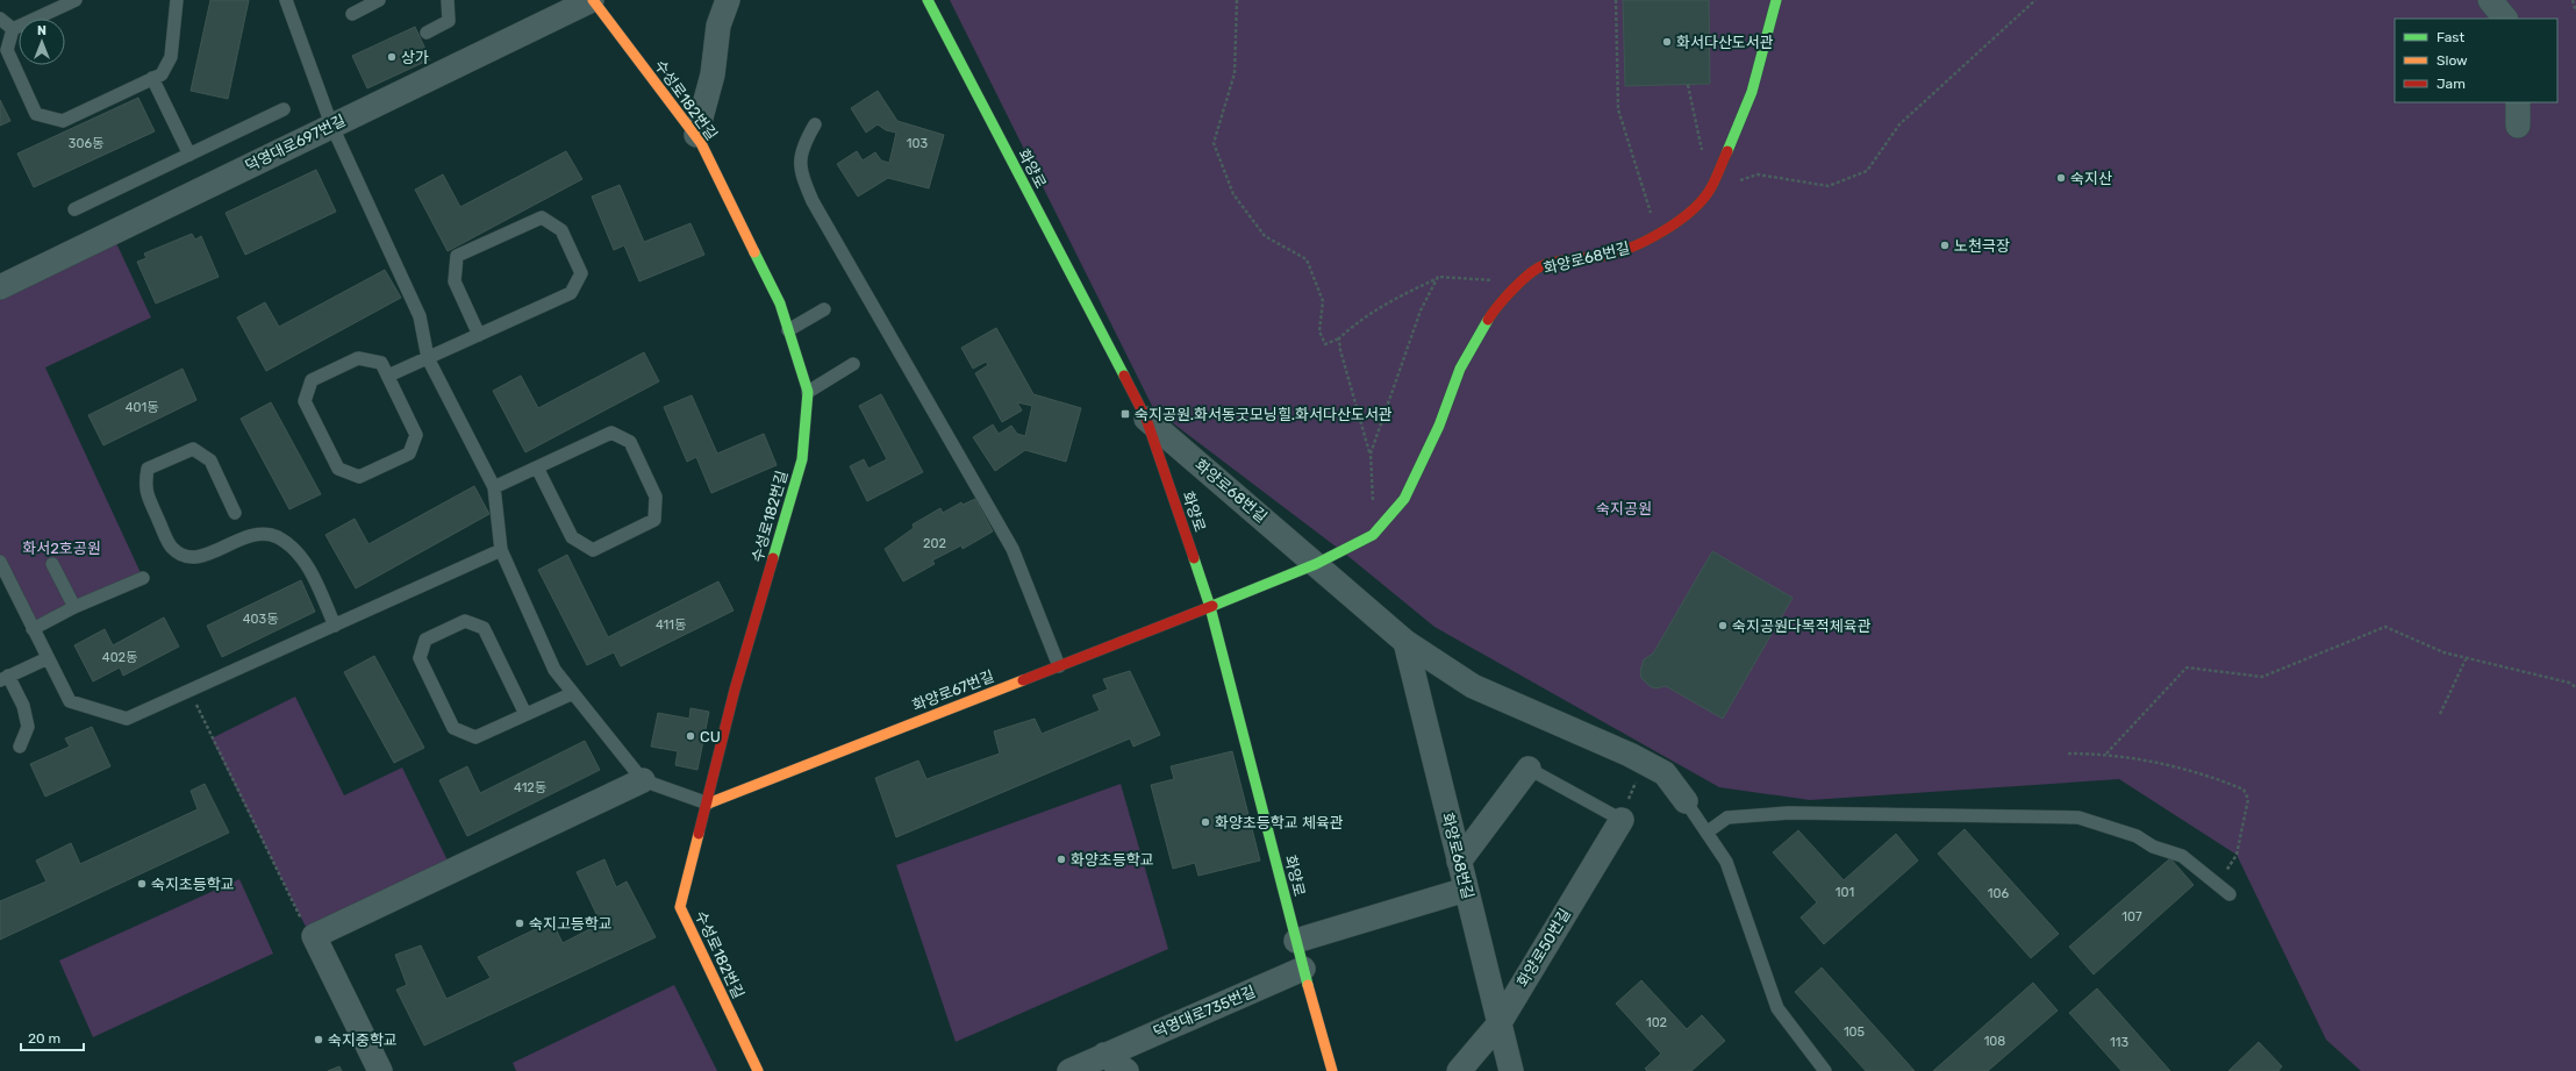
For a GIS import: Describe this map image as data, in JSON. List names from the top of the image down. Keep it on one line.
{"streets":{"street":["수성로182번길","덕영대로697번길","화양로","화양로68번길","화양로67번길","화양로50번길","덕영대로735번길"]},"crossings":[["수성로182번길","덕영대로697번길"],["수성로182번길","화양로67번길"],["화양로","화양로68번길"],["화양로","화양로67번길"],["화양로","덕영대로735번길"],["화양로68번길","화양로67번길"],["화양로68번길","화양로50번길"]],"parks":["숙지공원","화서2호공원"],"places":{"other":["화서다산도서관","상가","숙지산","노천극장","숙지공원다목적체육관","CU","화양초등학교 체육관","화양초등학교","숙지초등학교","숙지고등학교","숙지중학교"],"transit":["숙지공원.화서동굿모닝힐.화서다산도서관"]},"house_numbers":["306동","103","401동","202","403동","411동","402동","412동","101","106","107","102","105","108","113"],"legend":["Fast","Slow","Jam"],"scale_bar":"20 m","north":"top"}
